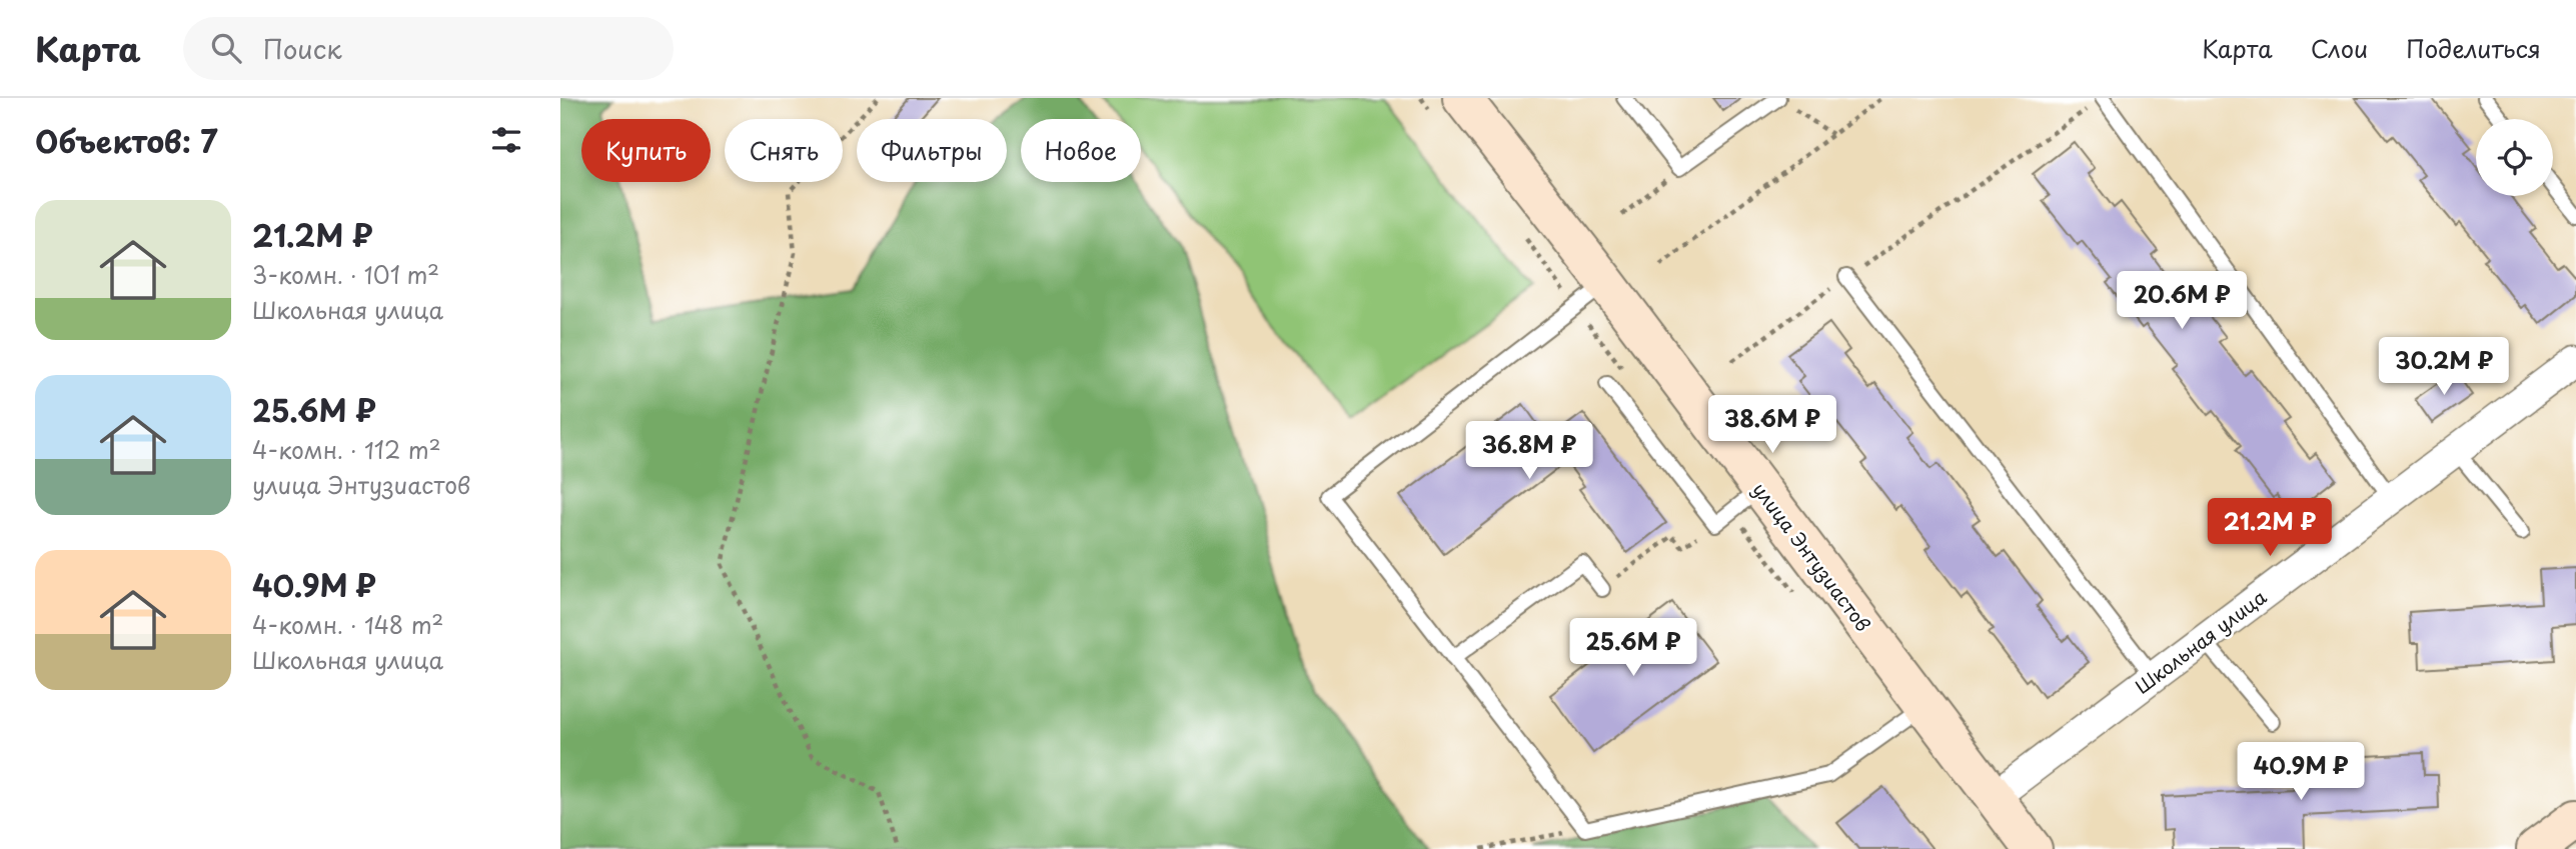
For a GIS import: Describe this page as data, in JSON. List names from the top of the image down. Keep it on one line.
{"streets":{"street":["улица Энтузиастов","Школьная улица"]},"crossings":[["улица Энтузиастов","Школьная улица"]],"page":{"header":"Карта","search":"Поиск","nav":["Карта","Слои","Поделиться"],"heading":"Объектов: 7","chip":["Купить","Снять","Фильтры","Новое"],"list":[{"name":"21.2M ₽","note":"3-комн. · 101 m² · Школьная улица"},{"name":"25.6M ₽","note":"4-комн. · 112 m² · улица Энтузиастов"},{"name":"40.9M ₽","note":"4-комн. · 148 m² · Школьная улица"}],"price":["20.6M ₽","30.2M ₽","38.6M ₽","36.8M ₽","21.2M ₽","25.6M ₽","40.9M ₽"]}}
